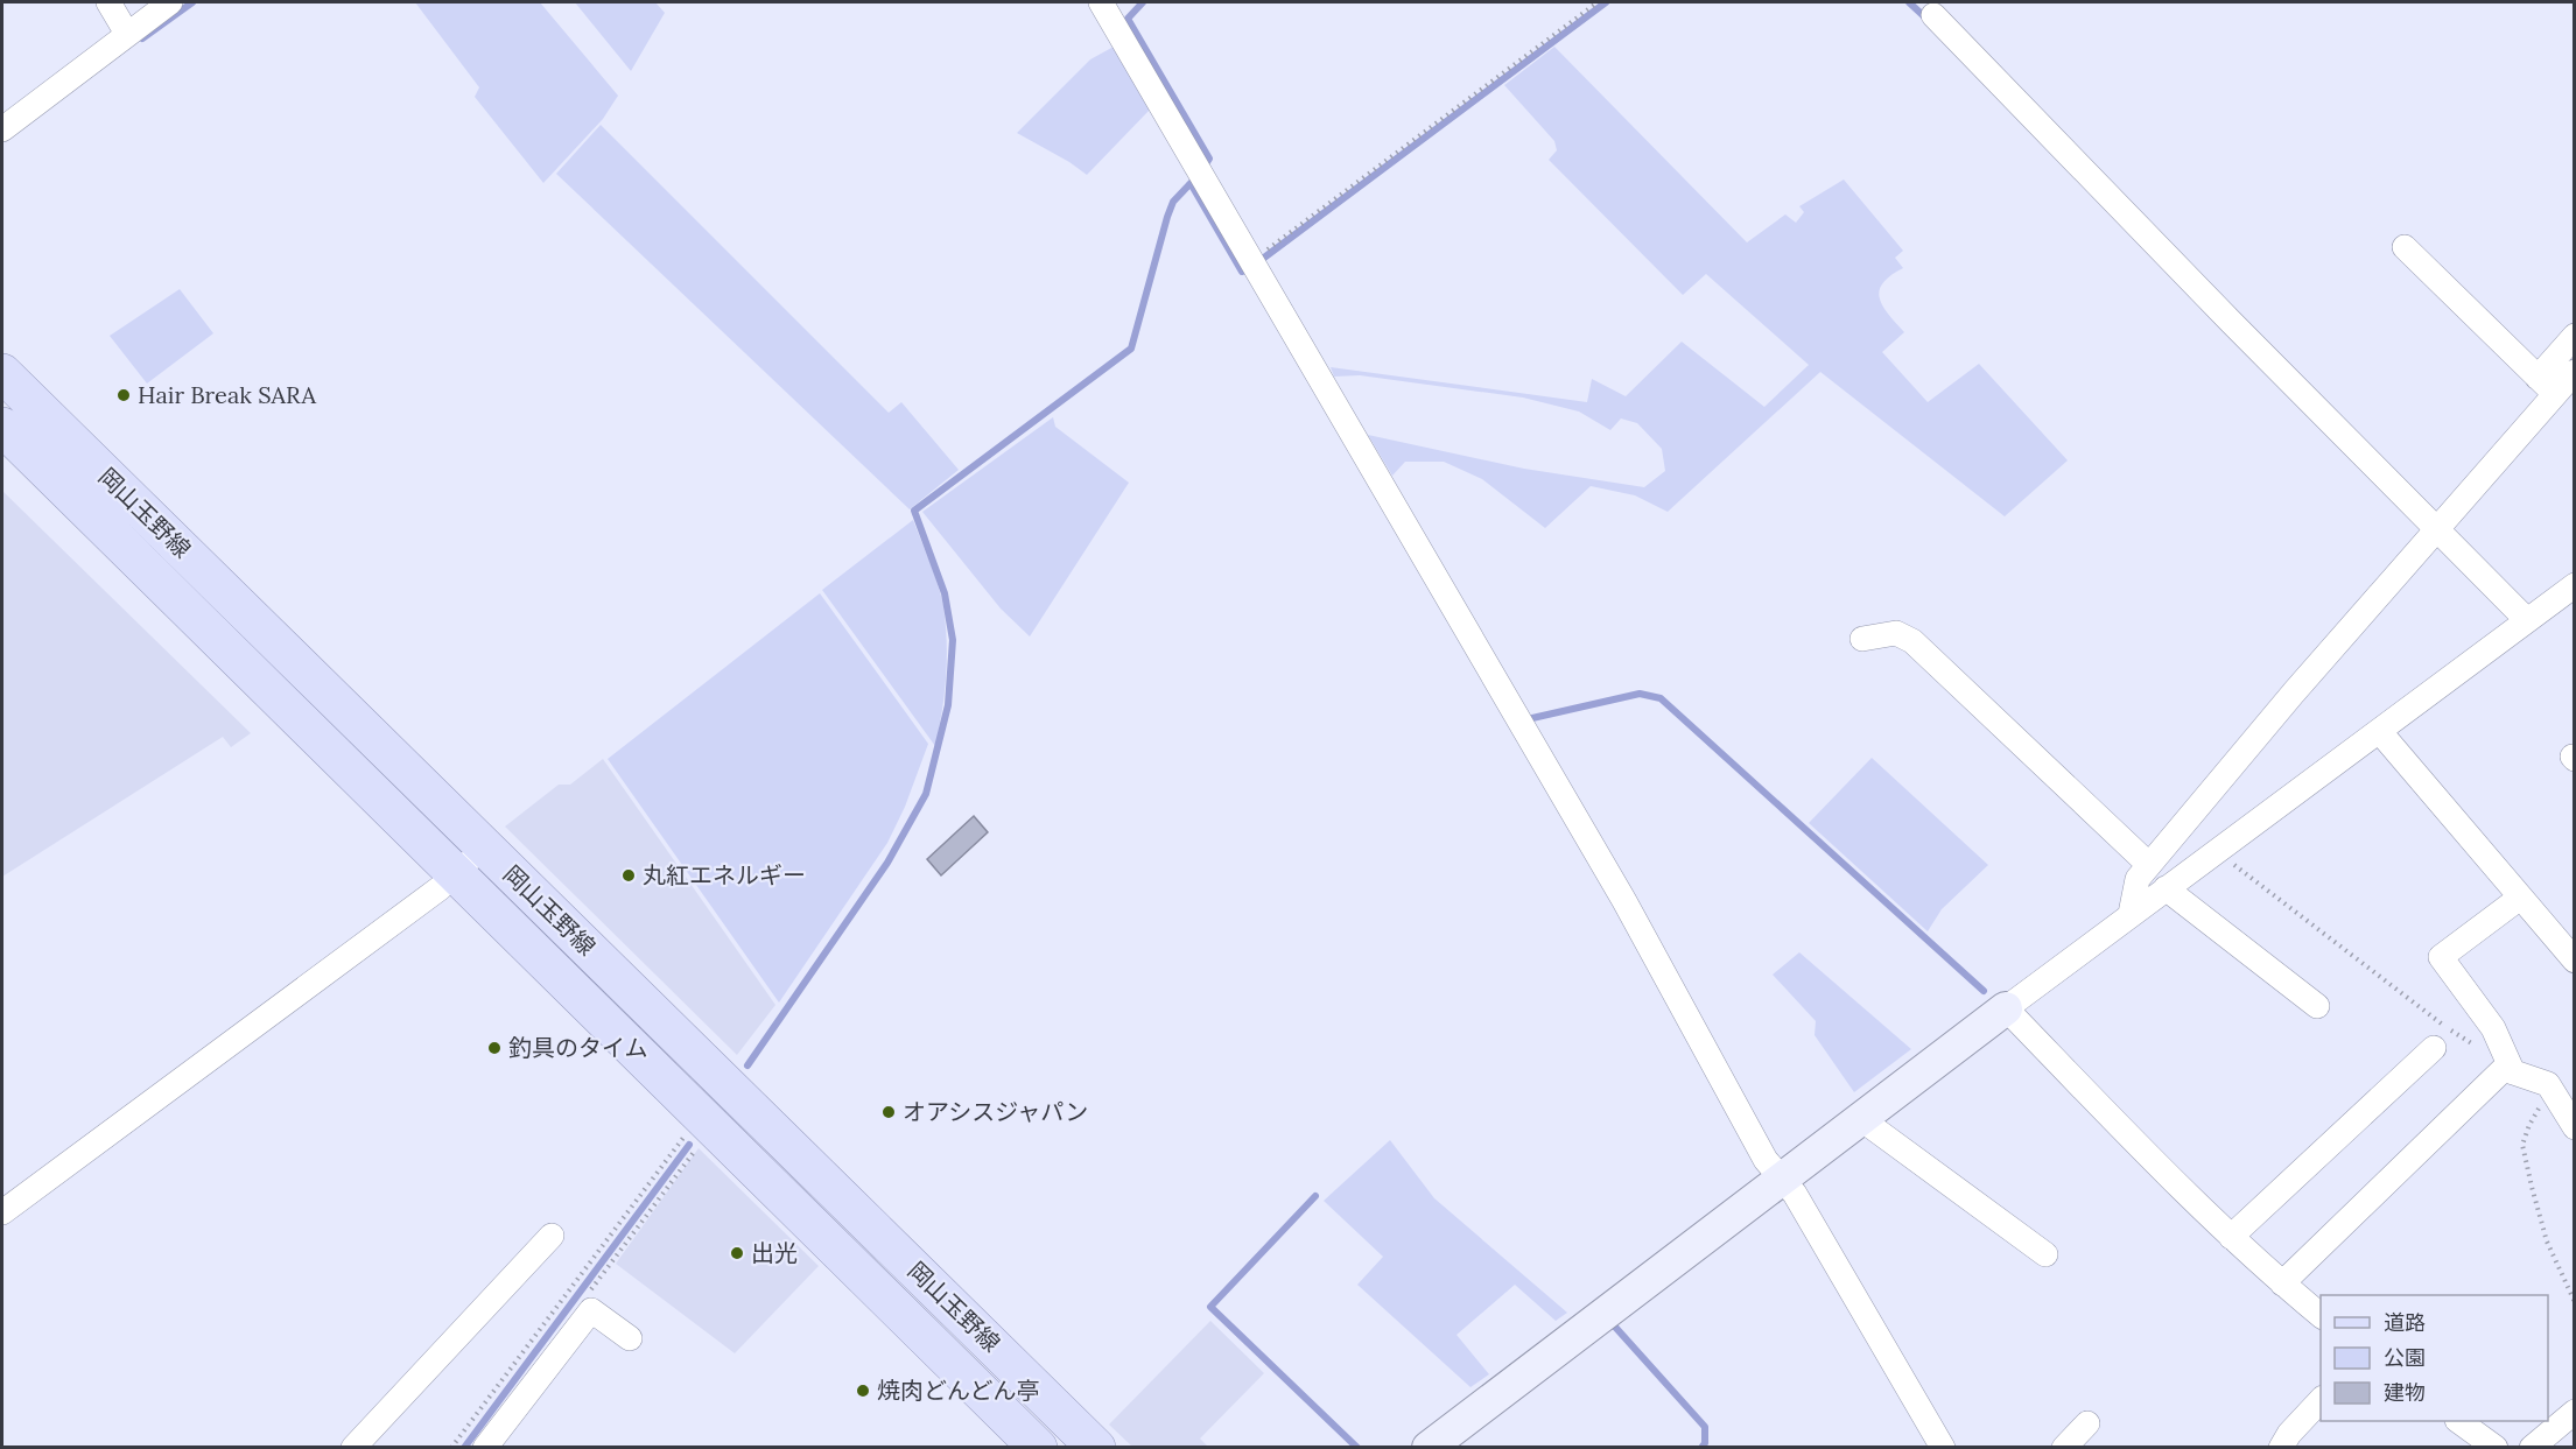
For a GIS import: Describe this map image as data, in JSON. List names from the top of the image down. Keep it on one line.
{"streets":{"main road":["岡山玉野線"]},"places":["Hair Break SARA","丸紅エネルギー","釣具のタイム","オアシスジャパン","出光","焼肉どんどん亭"],"legend":["道路","公園","建物"]}
